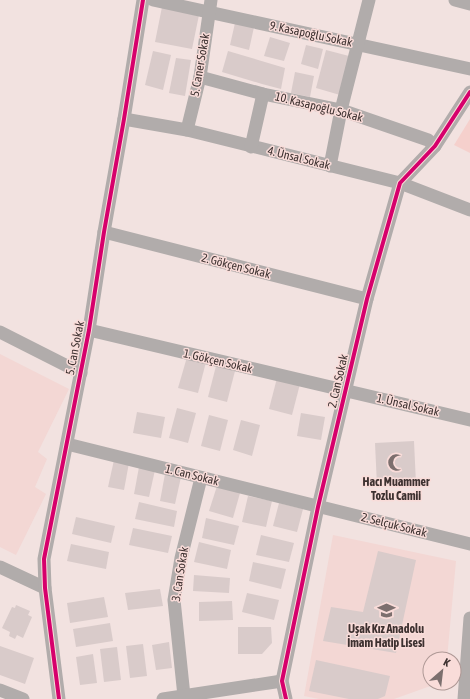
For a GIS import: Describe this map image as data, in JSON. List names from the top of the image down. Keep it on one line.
{"streets":{"street":["9. Kasapoğlu Sokak","5. Caner Sokak","10. Kasapoğlu Sokak","4. Ünsal Sokak","2. Gökçen Sokak","5. Can Sokak","1. Gökçen Sokak","2. Can Sokak","1. Ünsal Sokak","1. Can Sokak","2. Selçuk Sokak","3. Can Sokak"]},"crossings":[["9. Kasapoğlu Sokak","5. Caner Sokak"],["5. Caner Sokak","10. Kasapoğlu Sokak"],["5. Caner Sokak","4. Ünsal Sokak"],["10. Kasapoğlu Sokak","2. Can Sokak"],["4. Ünsal Sokak","5. Can Sokak"],["4. Ünsal Sokak","2. Can Sokak"],["2. Gökçen Sokak","5. Can Sokak"],["2. Gökçen Sokak","2. Can Sokak"],["5. Can Sokak","1. Gökçen Sokak"],["5. Can Sokak","1. Can Sokak"],["1. Gökçen Sokak","2. Can Sokak"],["1. Gökçen Sokak","1. Ünsal Sokak"],["2. Can Sokak","1. Ünsal Sokak"],["2. Can Sokak","1. Can Sokak"],["2. Can Sokak","2. Selçuk Sokak"],["1. Can Sokak","2. Selçuk Sokak"],["1. Can Sokak","3. Can Sokak"]],"places":{"mosque":["Hacı Muammer Tozlu Camii"],"school or university":["Uşak Kız Anadolu İmam Hatip Lisesi"]},"north":"top right"}
